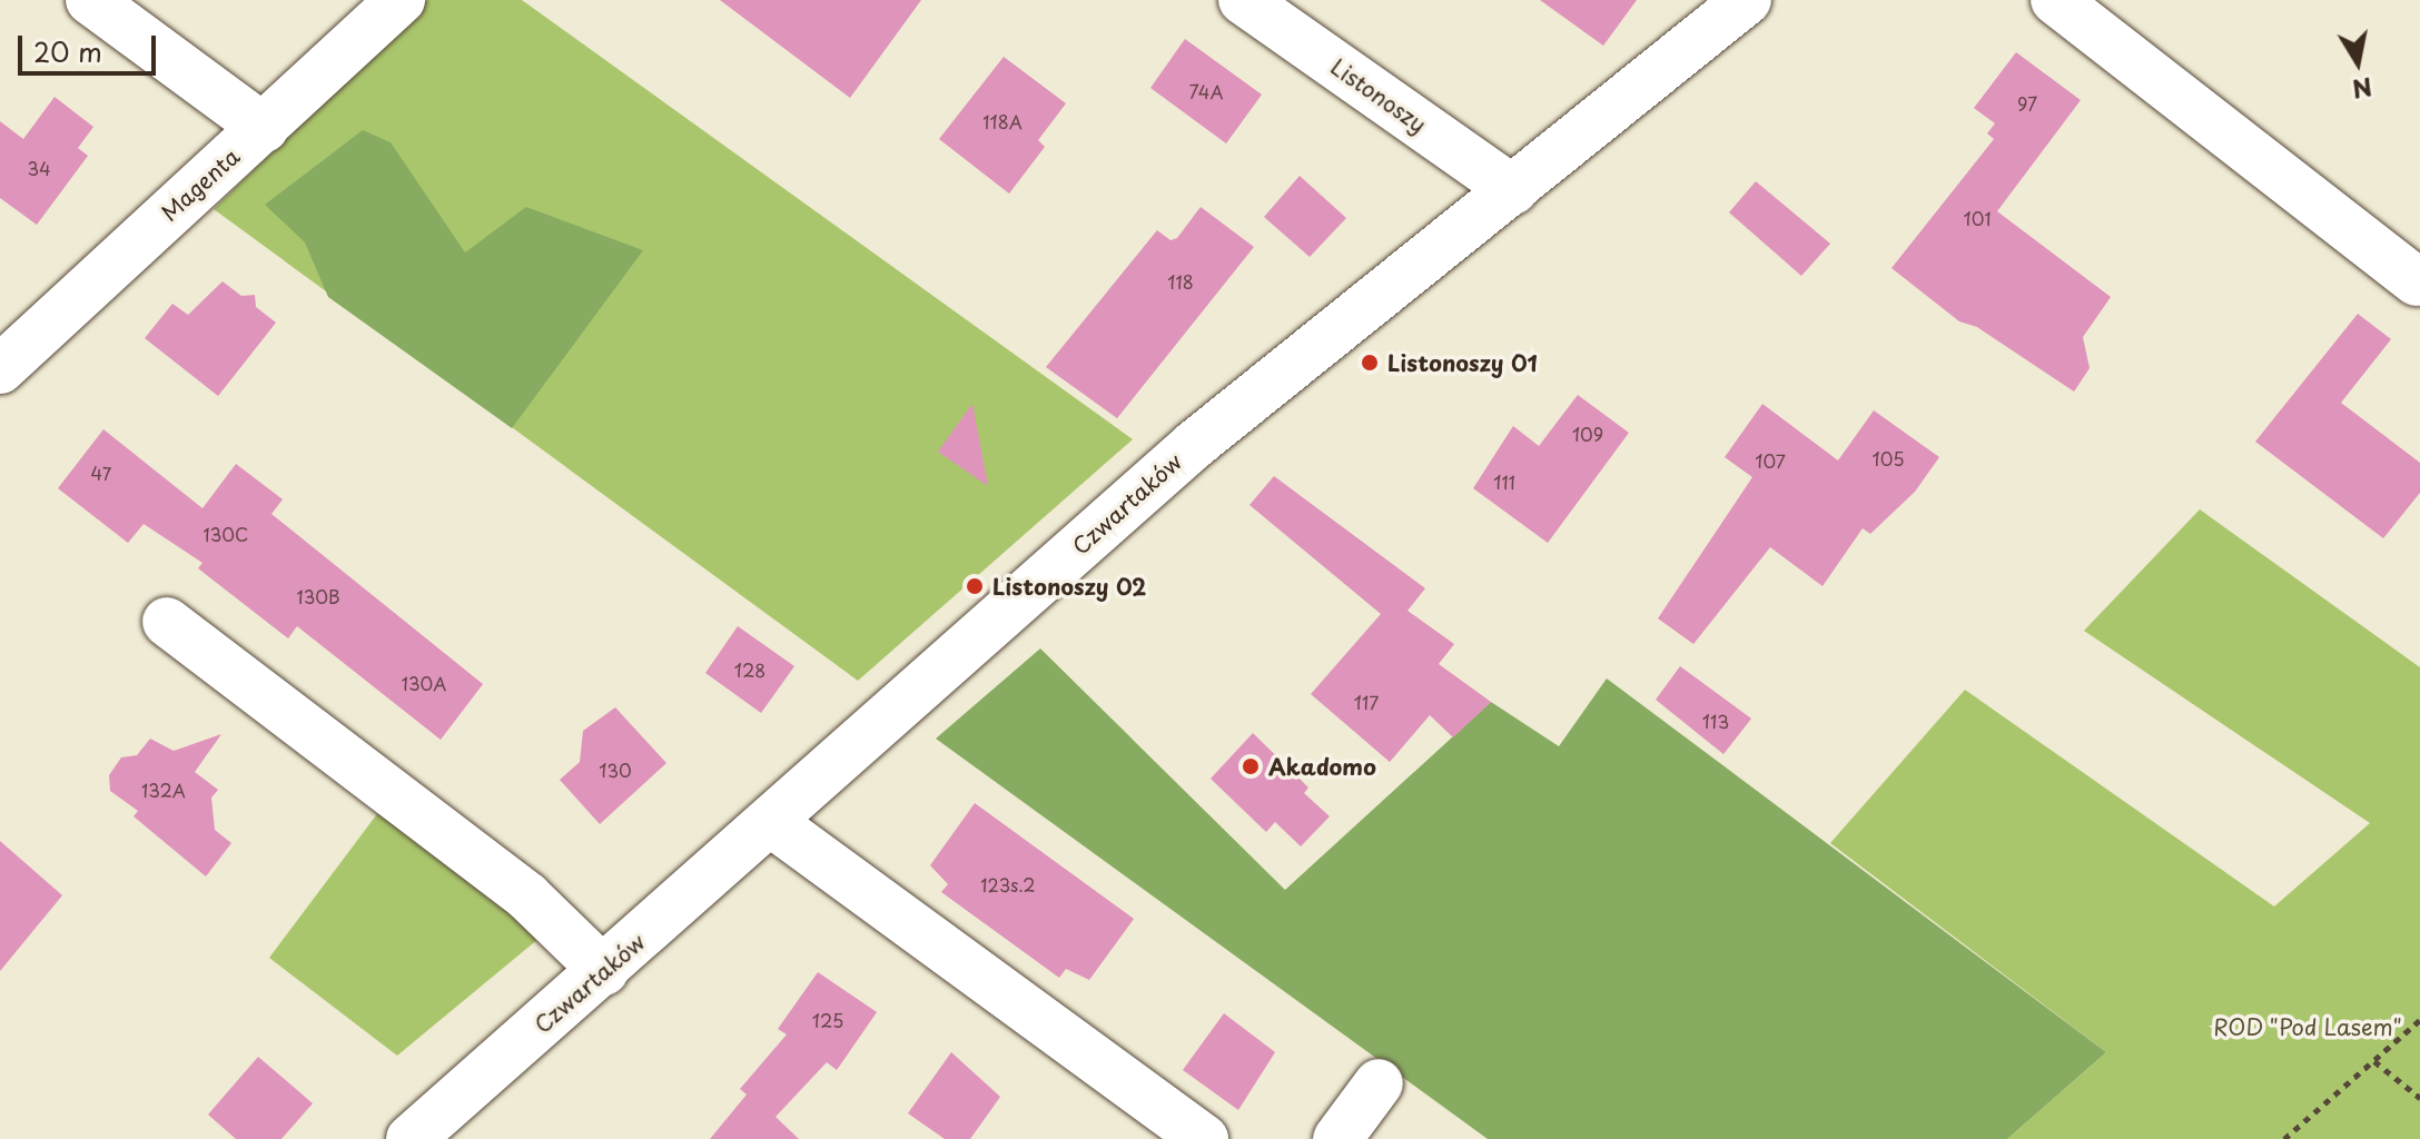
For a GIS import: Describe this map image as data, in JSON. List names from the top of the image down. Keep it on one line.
{"streets":{"street":["Listonoszy","Magenta","Czwartaków"]},"crossings":[["Listonoszy","Czwartaków"]],"parks":["ROD \"Pod Lasem\""],"places":["Listonoszy 01","Listonoszy 02","Akadomo"],"house_numbers":["74A","97","118A","34","101","118","109","105","107","47","111","130C","130B","128","130A","117","113","130","132A","123s.2","125"],"scale_bar":"20 m","north":"bottom"}
